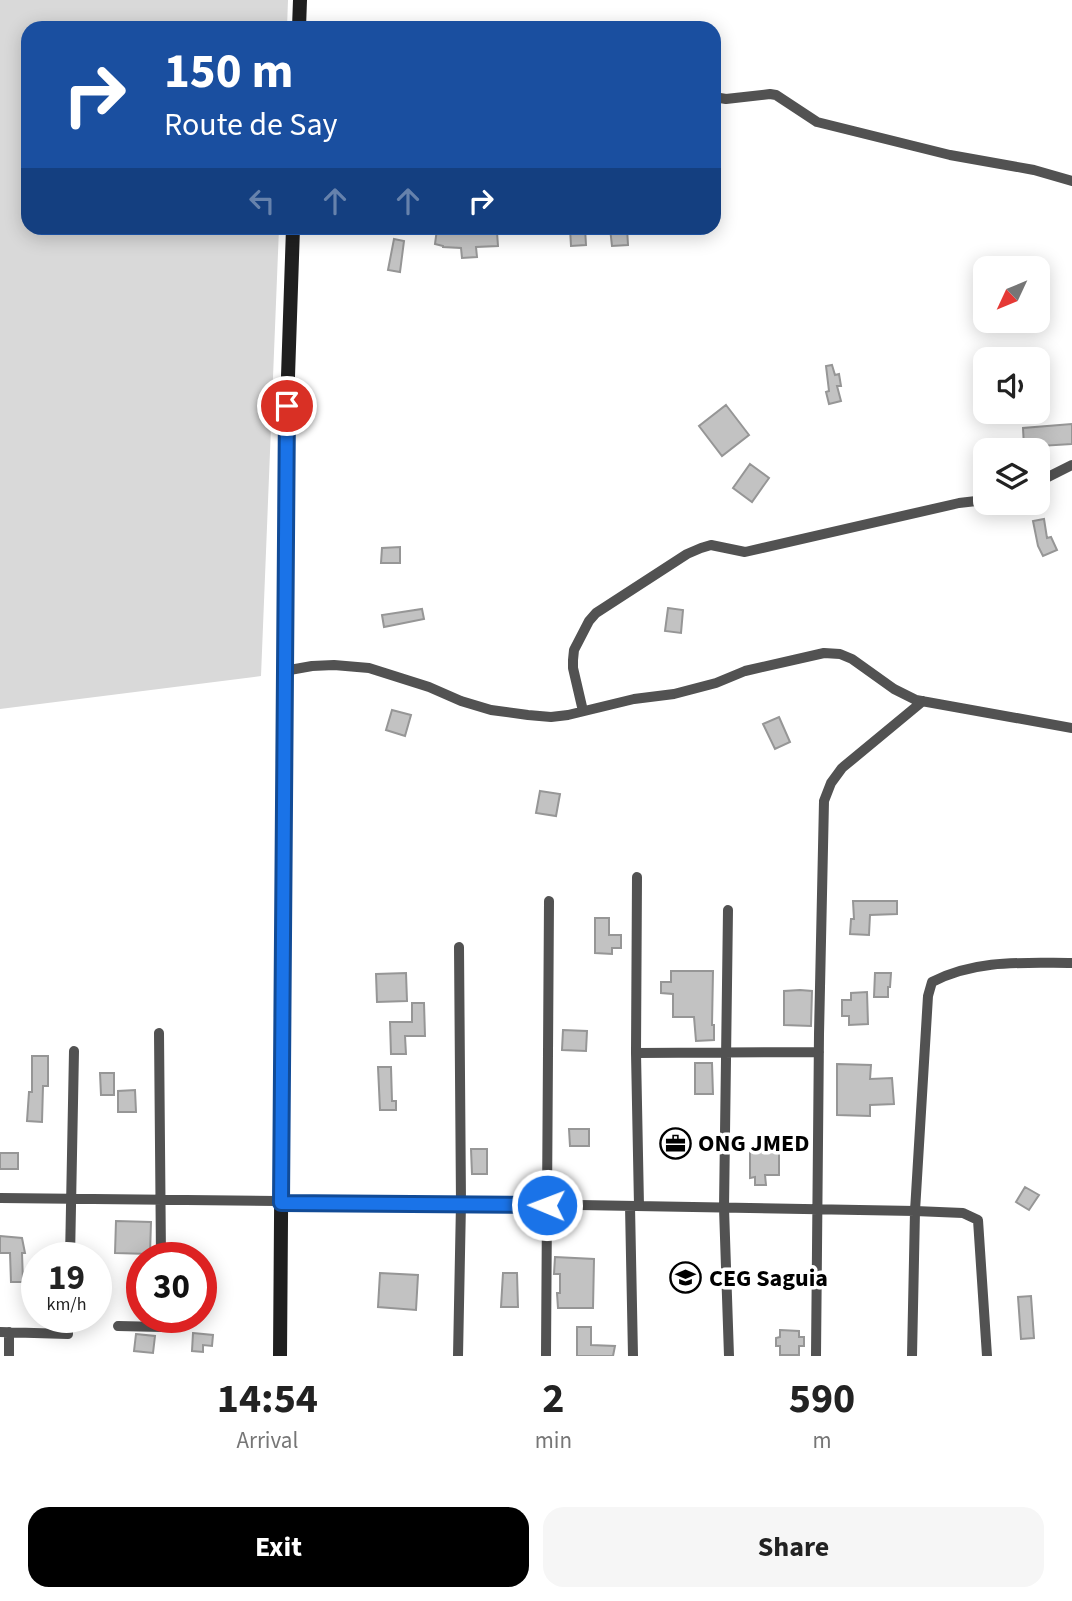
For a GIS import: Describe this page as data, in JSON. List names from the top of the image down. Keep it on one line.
{"places":{"office":["ONG JMED"],"school or university":["CEG Saguia"]},"north":"bottom left","page":{"turn":["150 m","Route de Say"],"speed":"19 km/h","limit":"30","eta":["14:54","Arrival","2","min","590","m"],"buttons":["Exit","Share"]}}
